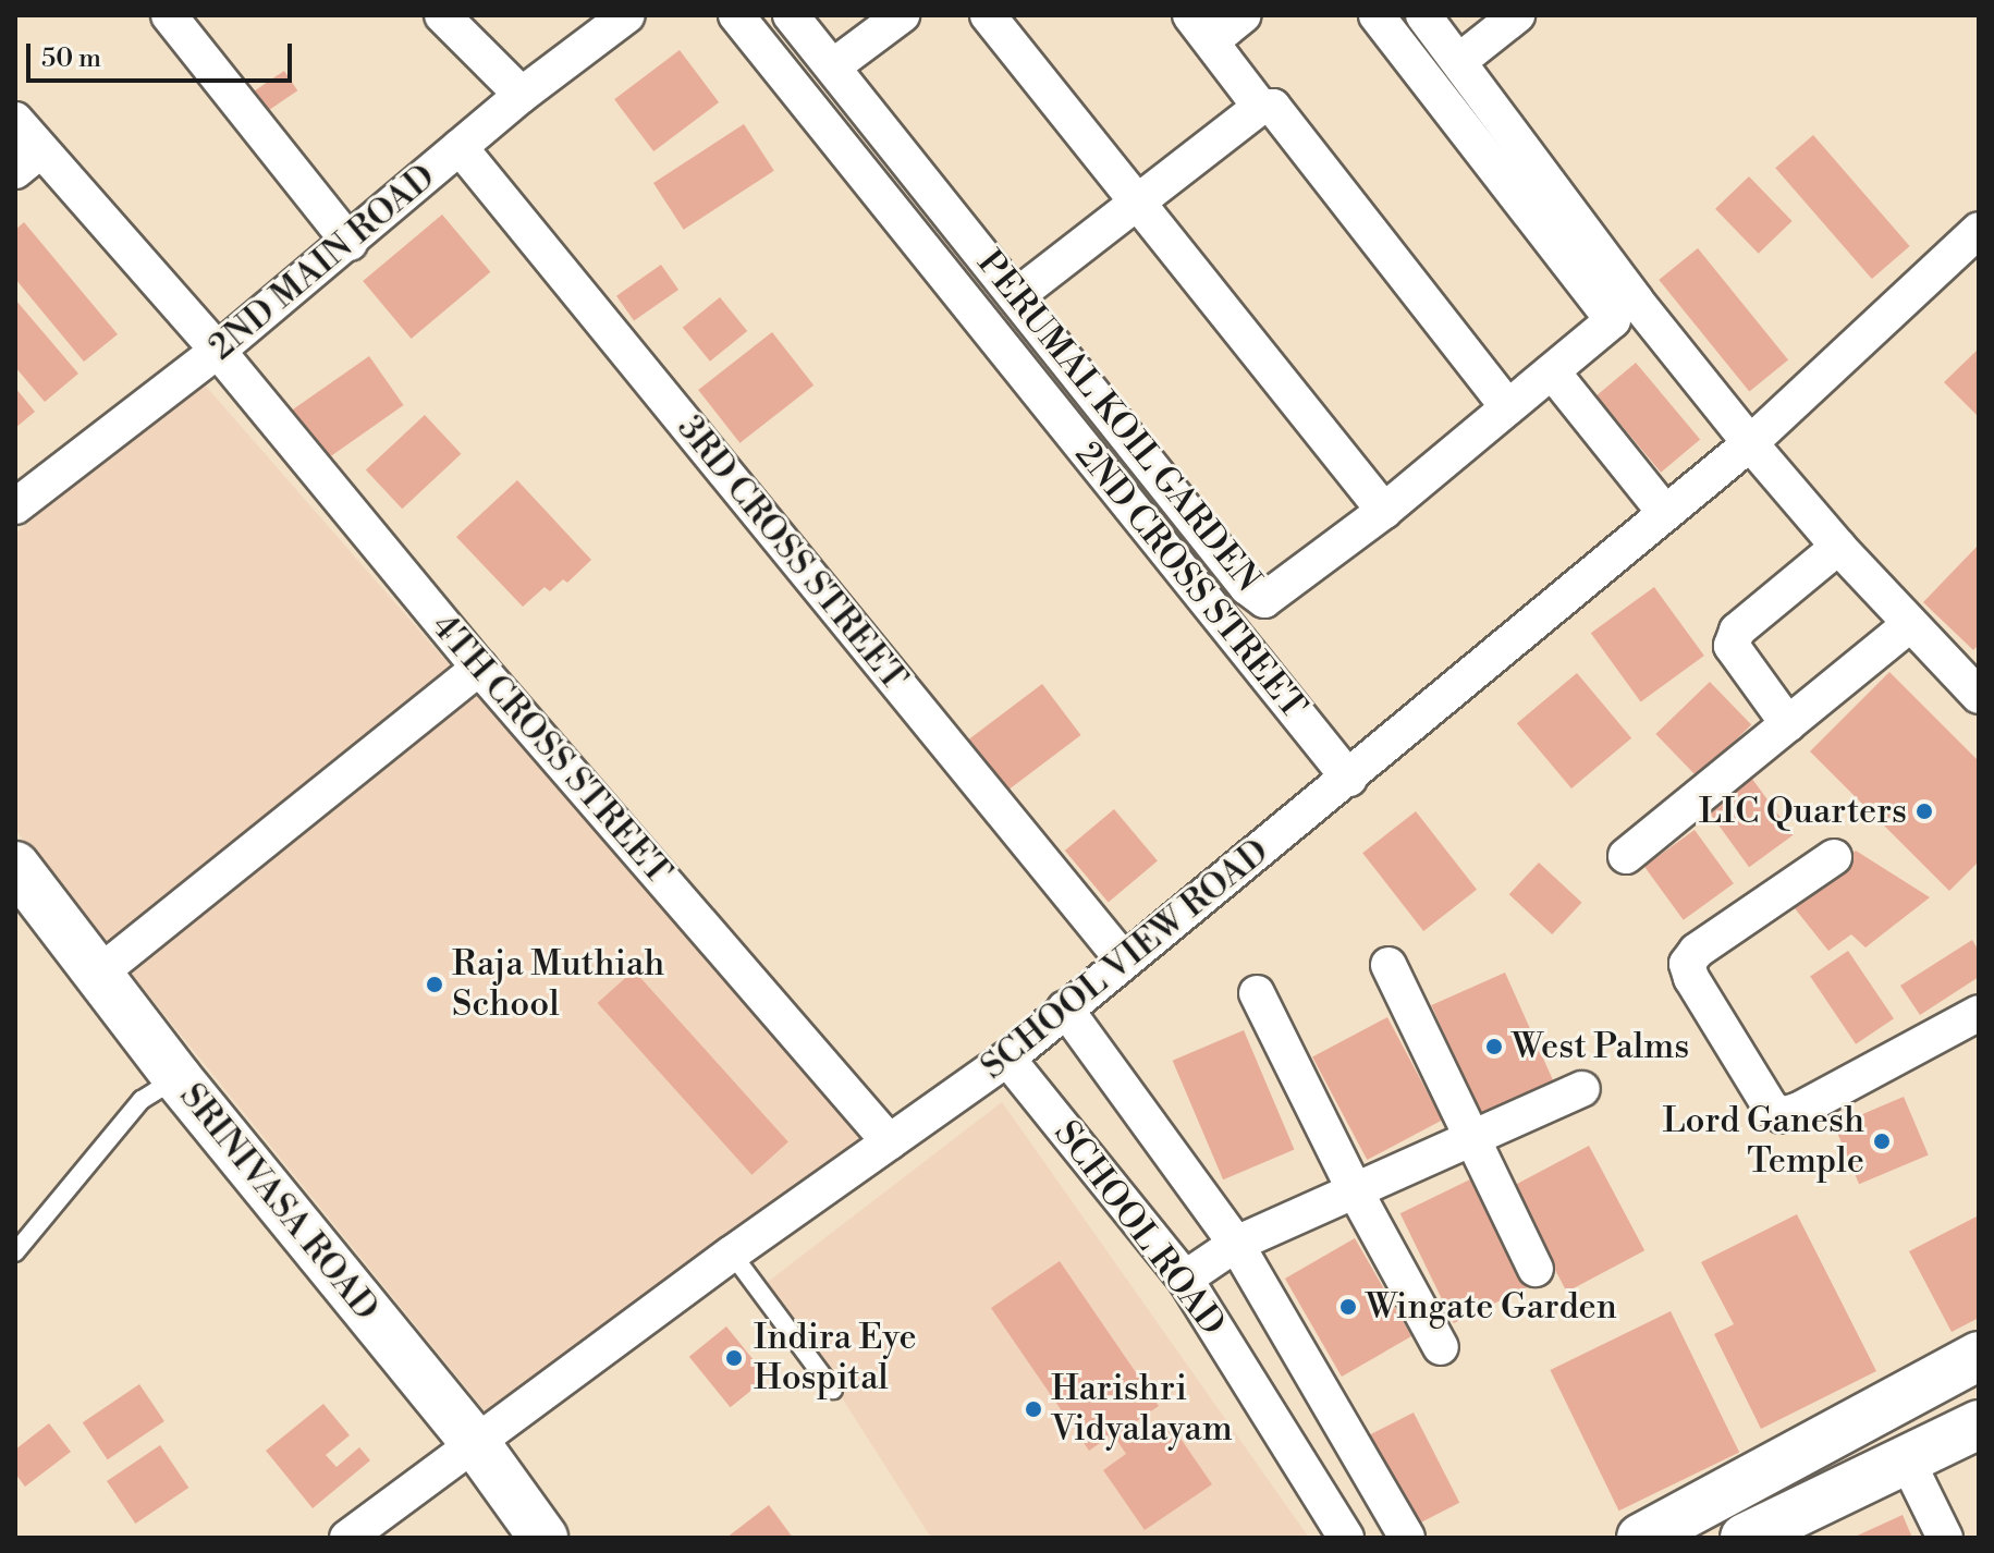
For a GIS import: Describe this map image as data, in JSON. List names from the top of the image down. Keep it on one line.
{"streets":{"street":["2ND MAIN ROAD","PERUMAL KOIL GARDEN","3RD CROSS STREET","2ND CROSS STREET","4TH CROSS STREET","SCHOOL VIEW ROAD","SRINIVASA ROAD","SCHOOL ROAD"]},"crossings":[["2ND MAIN ROAD","3RD CROSS STREET"],["2ND MAIN ROAD","4TH CROSS STREET"],["3RD CROSS STREET","SCHOOL VIEW ROAD"],["2ND CROSS STREET","SCHOOL VIEW ROAD"],["4TH CROSS STREET","SCHOOL VIEW ROAD"],["SCHOOL VIEW ROAD","SRINIVASA ROAD"],["SCHOOL VIEW ROAD","SCHOOL ROAD"]],"places":["LIC Quarters","Raja Muthiah School","West Palms","Lord Ganesh Temple","Wingate Garden","Indira Eye Hospital","Harishri Vidyalayam"],"scale_bar":"50 m"}
